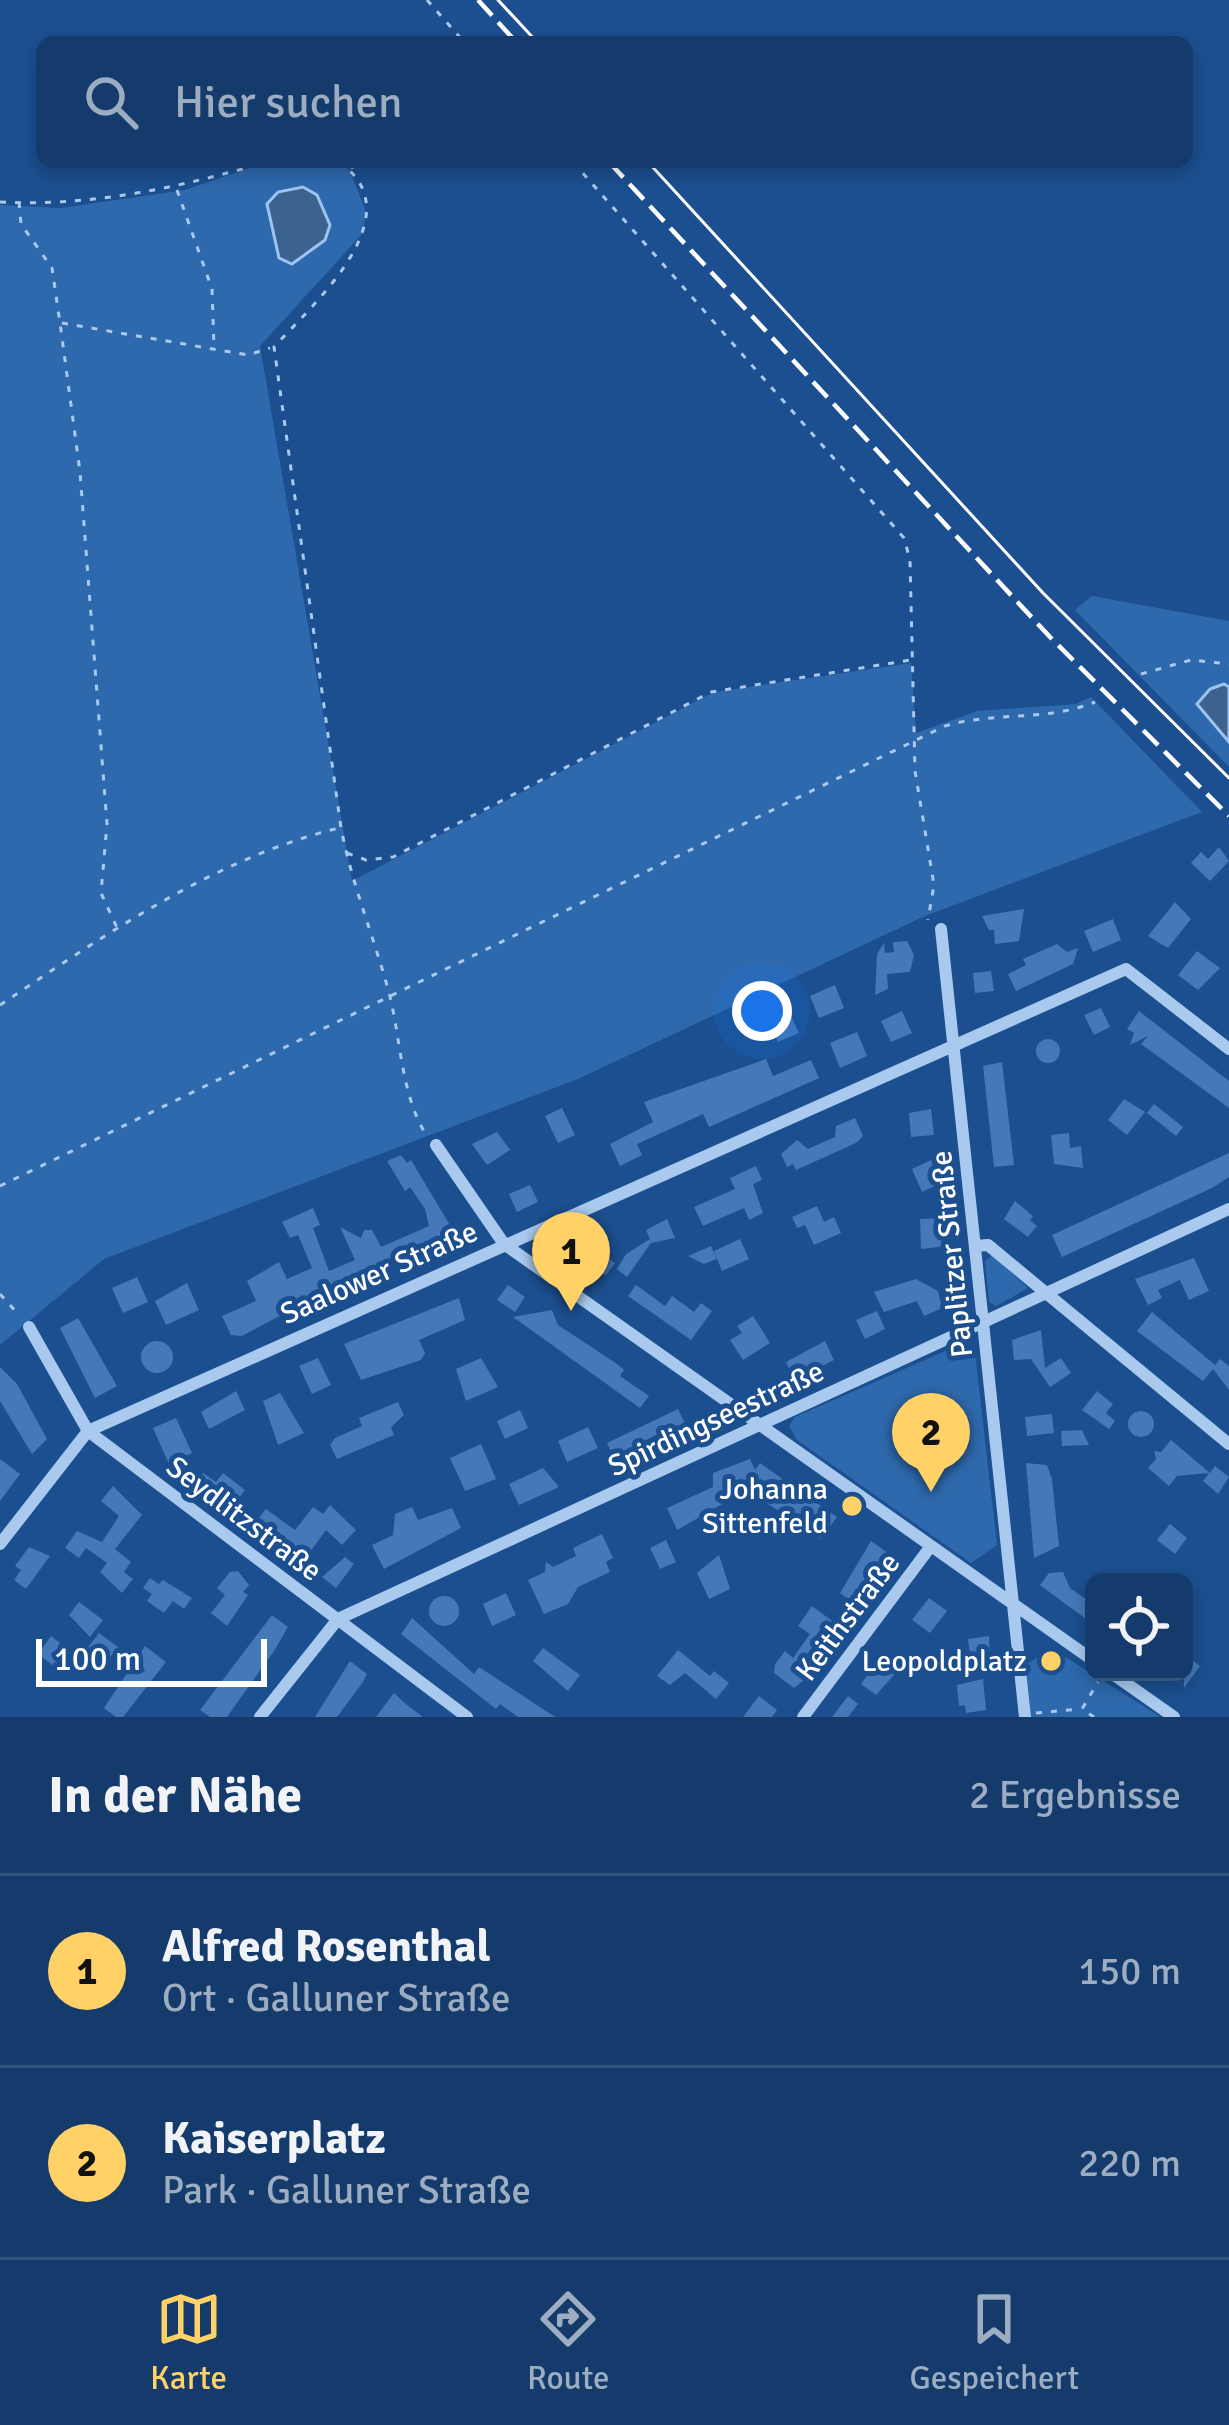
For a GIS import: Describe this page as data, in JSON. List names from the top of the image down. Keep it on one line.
{"streets":{"street":["Paplitzer Straße","Saalower Straße","Spirdingseestraße","Seydlitzstraße","Keithstraße"]},"crossings":[["Paplitzer Straße","Saalower Straße"],["Paplitzer Straße","Spirdingseestraße"],["Saalower Straße","Seydlitzstraße"],["Spirdingseestraße","Seydlitzstraße"]],"places":["Johanna Sittenfeld","Leopoldplatz"],"scale_bar":"100 m","page":{"search":"Hier suchen","pins":["1","2"],"scale":"100 m","heading":["In der Nähe","2 Ergebnisse"],"list":[{"mark":"1","name":"Alfred Rosenthal","note":"Ort · Galluner Straße","value":"150 m"},{"mark":"2","name":"Kaiserplatz","note":"Park · Galluner Straße","value":"220 m"}],"nav":["Karte","Route","Gespeichert"]}}
